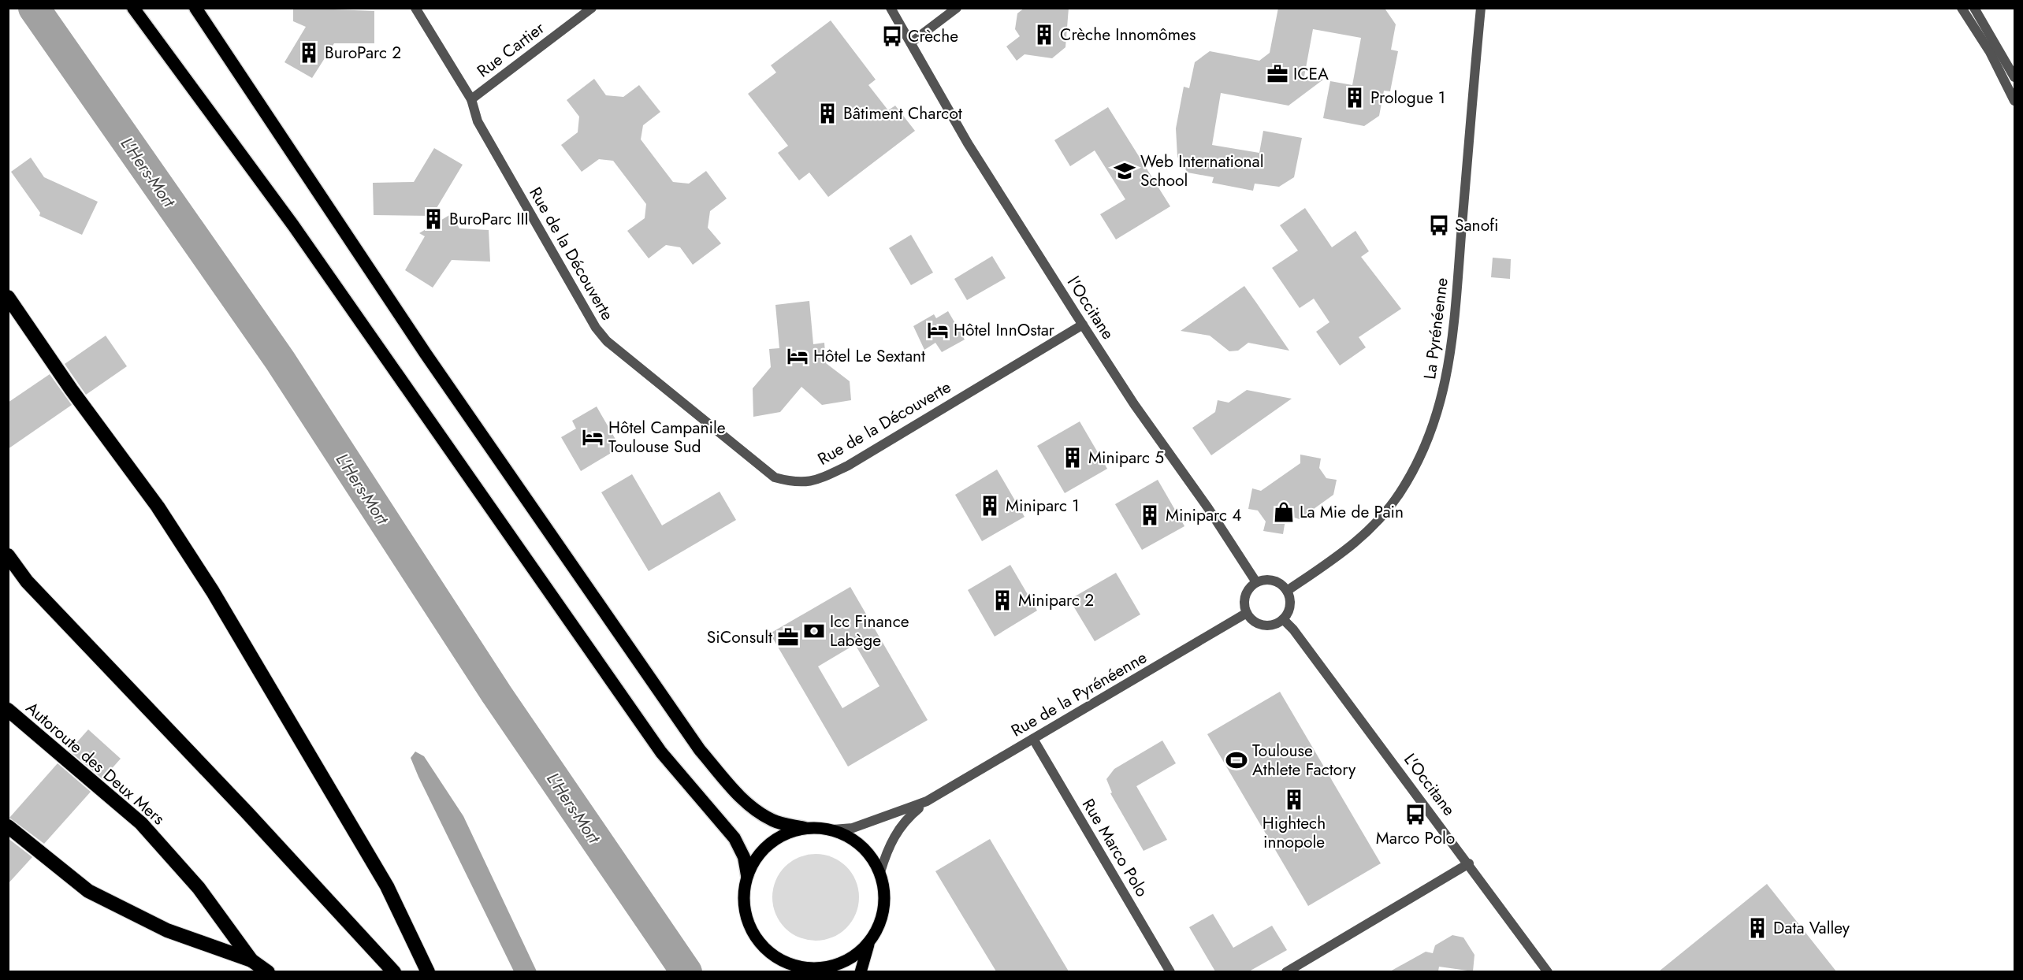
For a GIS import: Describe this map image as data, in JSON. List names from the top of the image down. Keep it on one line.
{"streets":{"highway":["Autoroute des Deux Mers"],"street":["Rue Cartier","Rue de la Découverte","l'Occitane","La Pyrénéenne","Rue de la Pyrénéenne","L'Occitane","Rue Marco Polo"]},"crossings":[["Rue Cartier","Rue de la Découverte"],["Rue de la Découverte","l'Occitane"],["l'Occitane","La Pyrénéenne"],["l'Occitane","Rue de la Pyrénéenne"],["l'Occitane","L'Occitane"],["La Pyrénéenne","Rue de la Pyrénéenne"],["La Pyrénéenne","L'Occitane"],["Rue de la Pyrénéenne","L'Occitane"],["Rue de la Pyrénéenne","Rue Marco Polo"]],"water":["L'Hers-Mort"],"places":{"building":["Crèche Innomômes","BuroParc 2","Prologue 1","Bâtiment Charcot","BuroParc III","Miniparc 5","Miniparc 1","Miniparc 4","Miniparc 2","Hightech innopole","Data Valley"],"bus stop":["Crèche","Sanofi","Marco Polo"],"office":["ICEA","SiConsult"],"school or university":["Web International School"],"hotel":["Hôtel InnOstar","Hôtel Le Sextant","Hôtel Campanile Toulouse Sud"],"shop":["La Mie de Pain"],"bank":["Icc Finance Labège"],"sports":["Toulouse Athlete Factory"]}}
